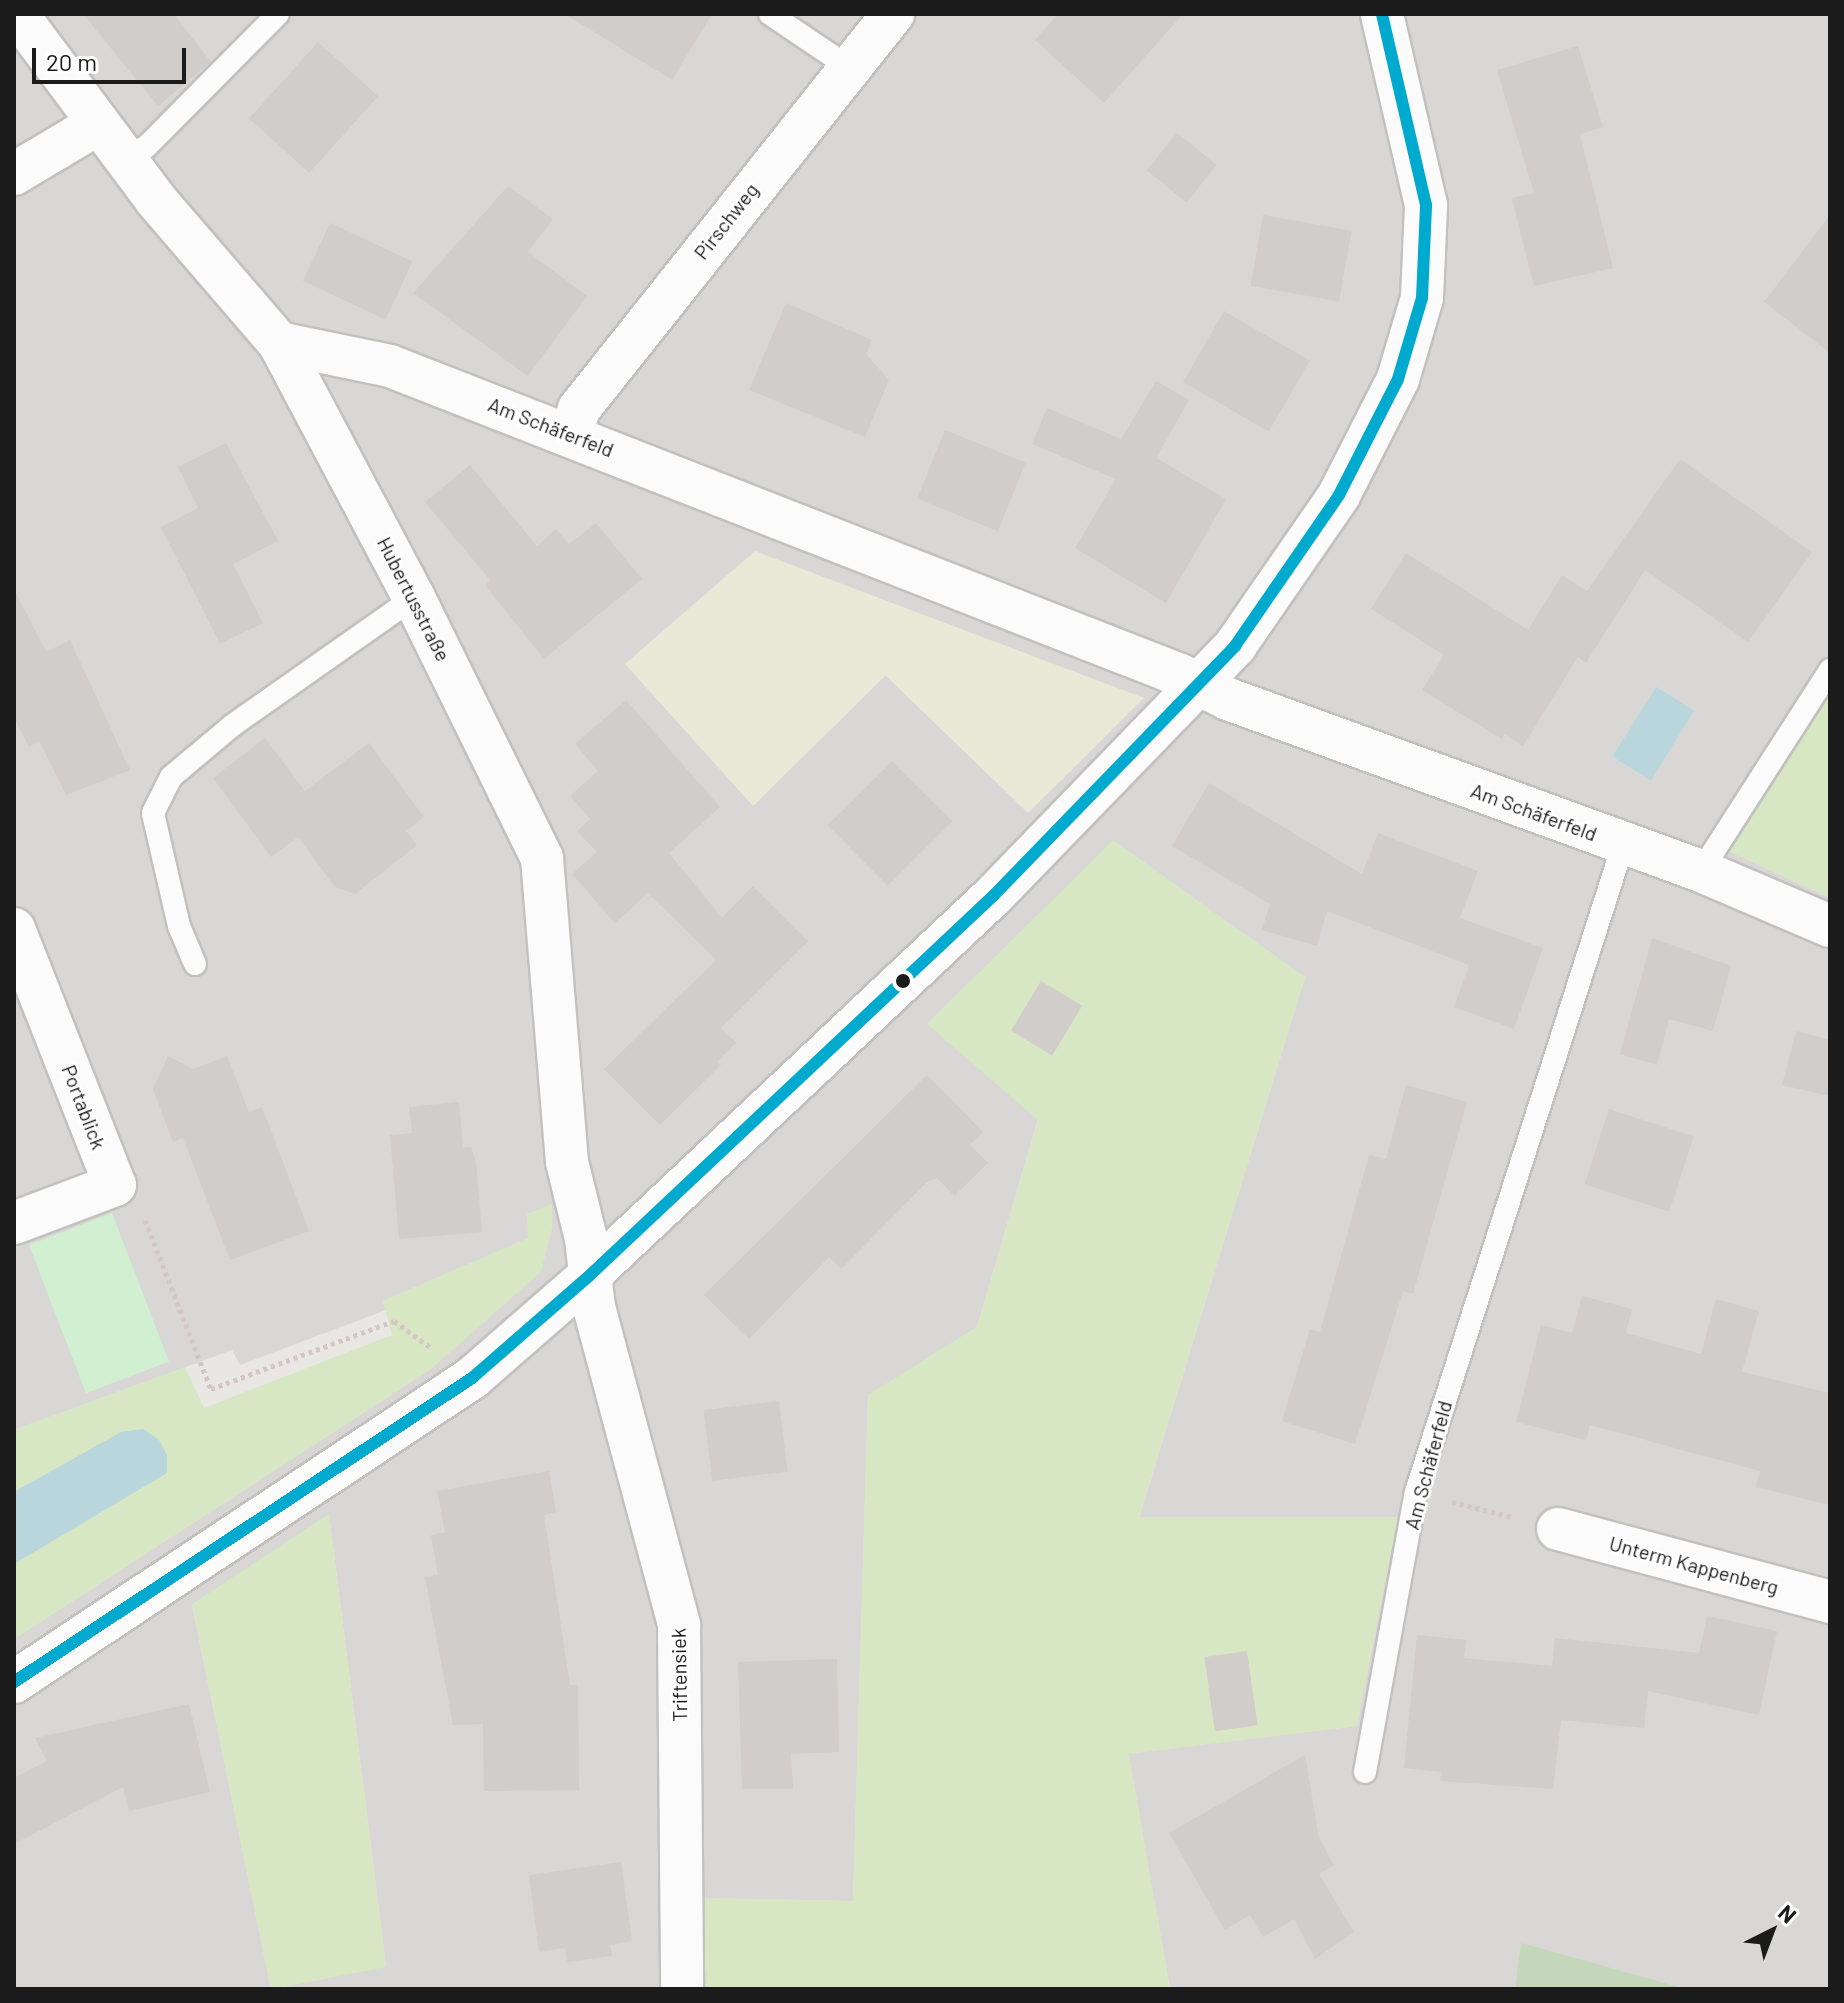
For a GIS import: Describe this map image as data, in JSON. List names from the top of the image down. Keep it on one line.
{"streets":{"street":["Pirschweg","Am Schäferfeld","Hubertusstraße","Portablick","Unterm Kappenberg","Triftensiek"]},"crossings":[["Pirschweg","Am Schäferfeld"],["Am Schäferfeld","Hubertusstraße"],["Hubertusstraße","Triftensiek"]],"scale_bar":"20 m","north":"top right"}
